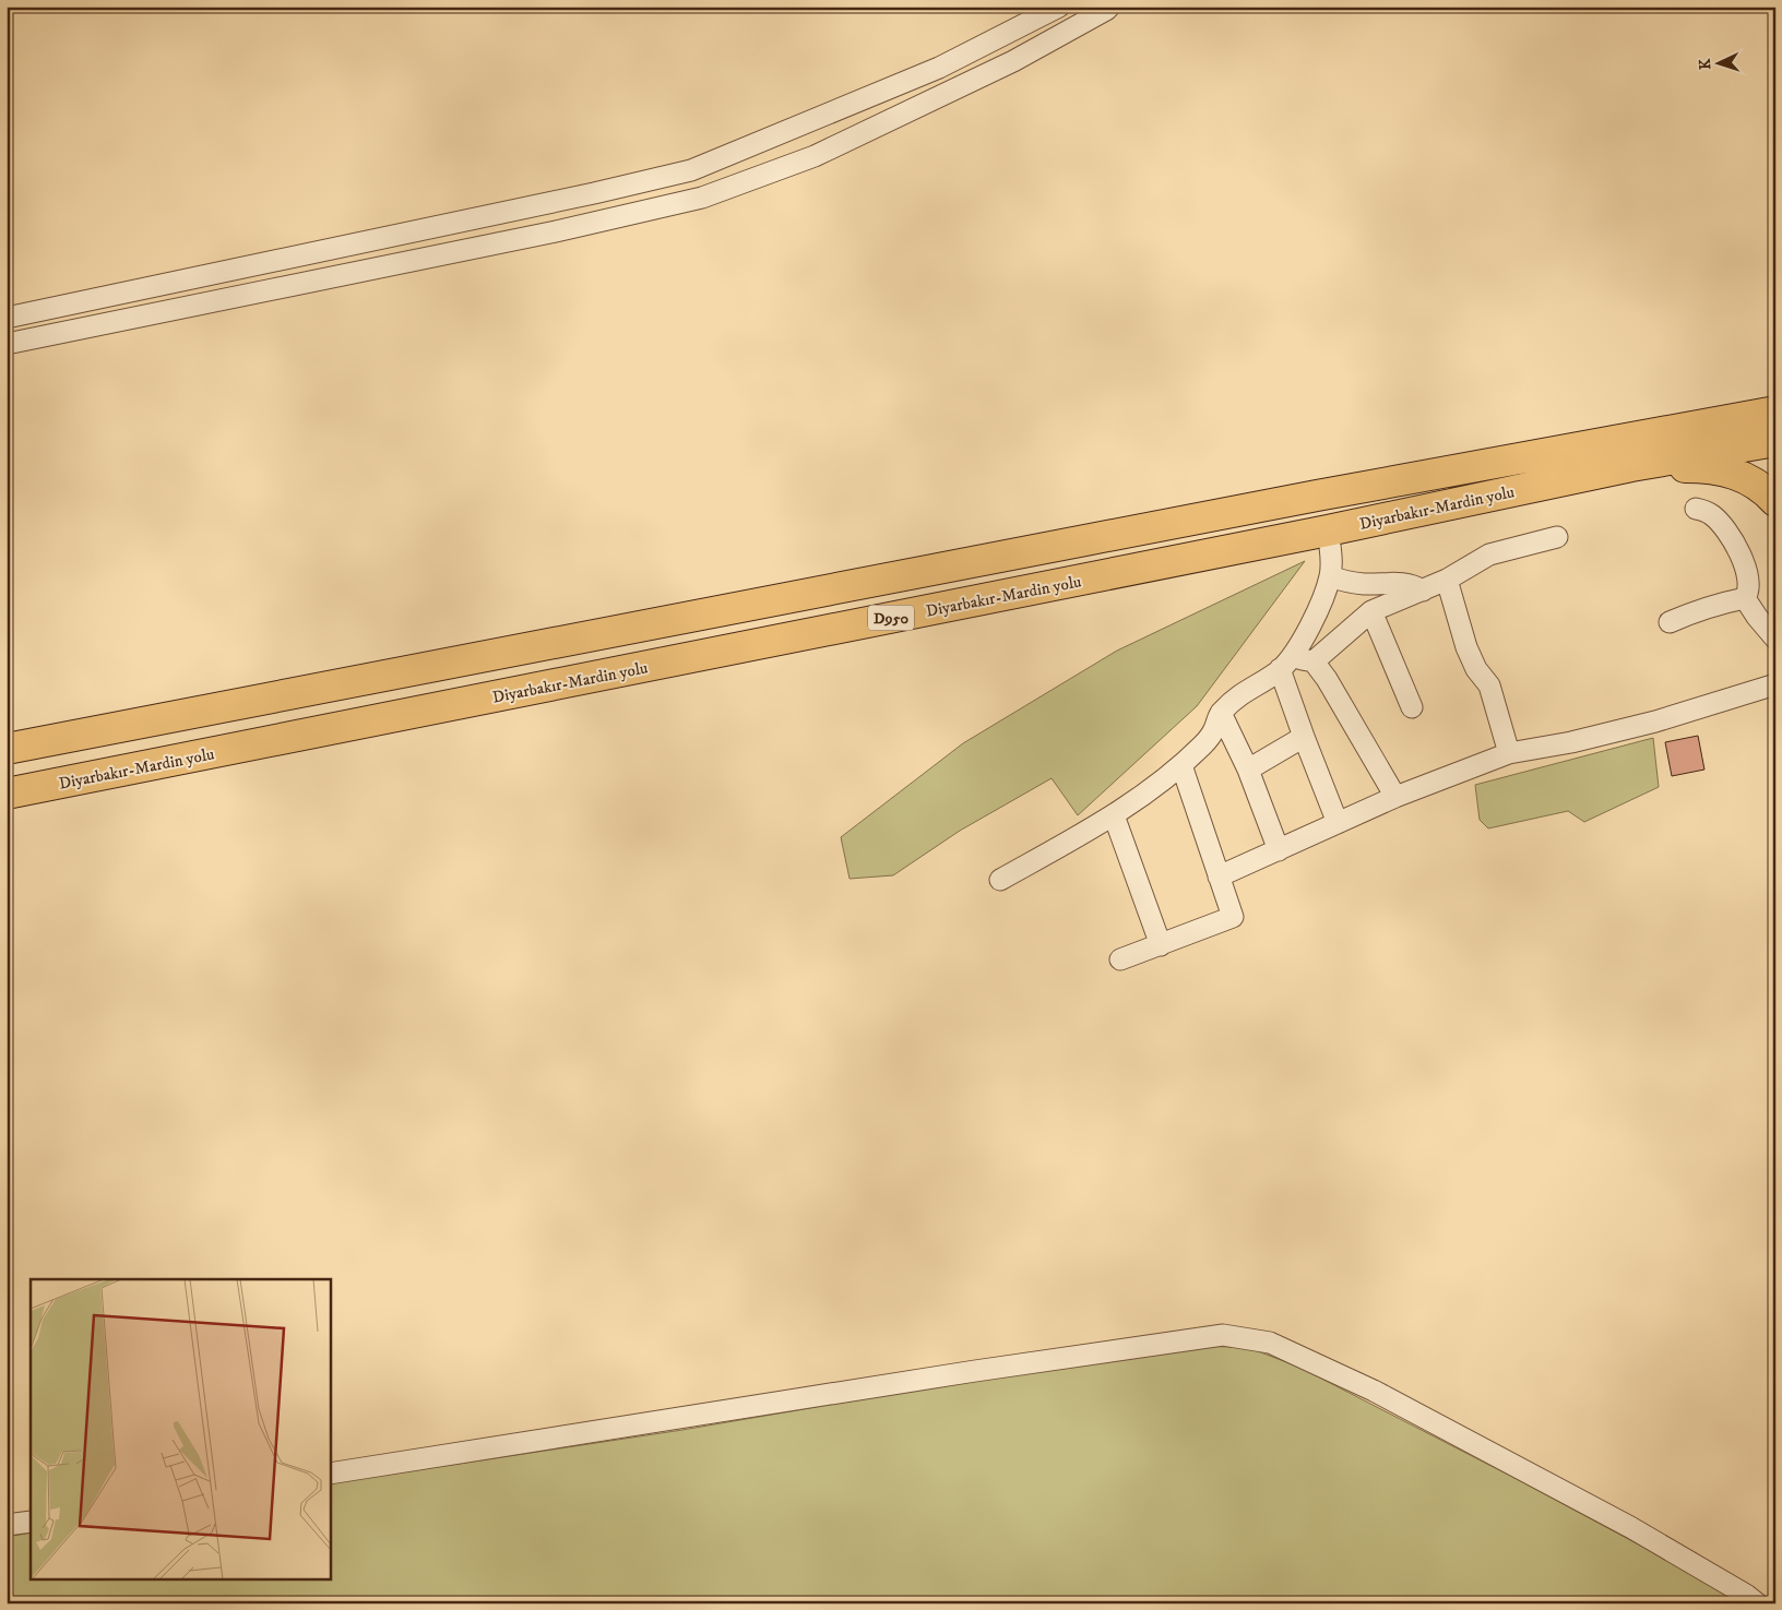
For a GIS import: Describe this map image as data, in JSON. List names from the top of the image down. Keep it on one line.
{"streets":{"highway":["Diyarbakır-Mardin yolu","D950"]},"north":"left"}
